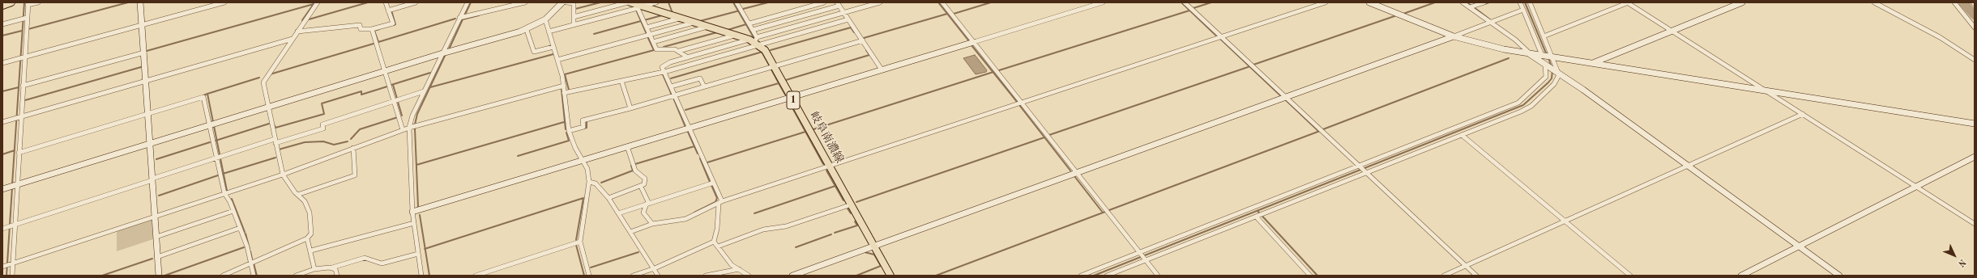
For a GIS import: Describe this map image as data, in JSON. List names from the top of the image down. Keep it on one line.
{"streets":{"main road":["1","岐阜南濃線"]},"north":"bottom right"}
